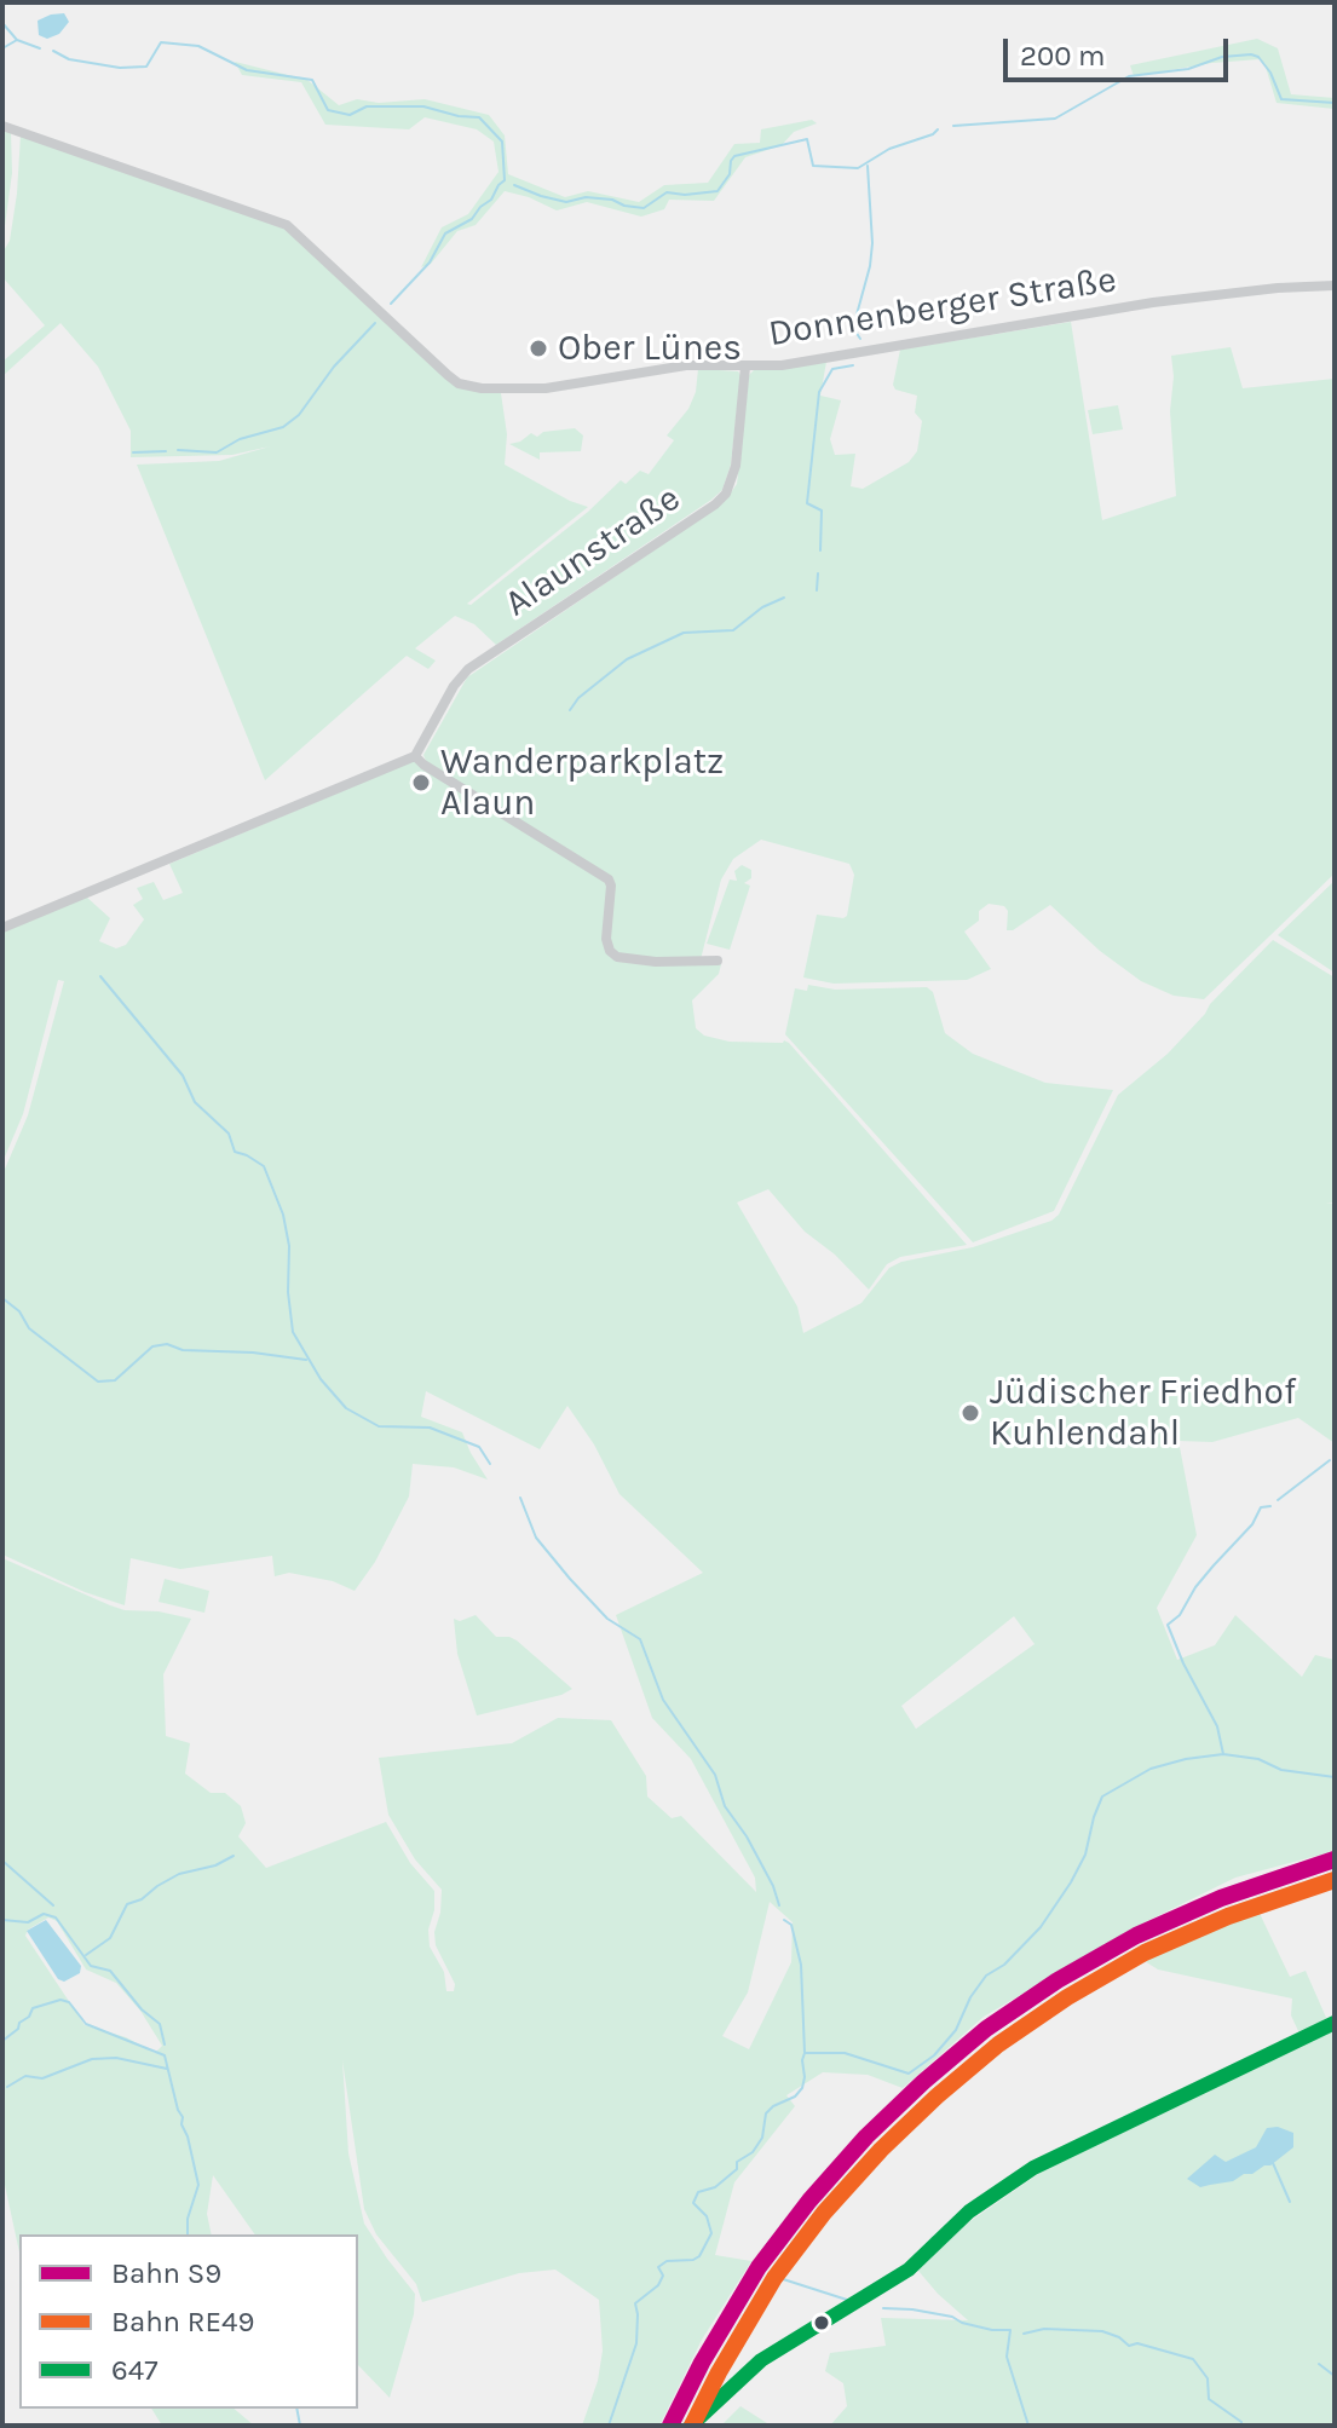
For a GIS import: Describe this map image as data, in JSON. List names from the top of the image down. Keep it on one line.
{"streets":{"street":["Donnenberger Straße","Alaunstraße"]},"crossings":[["Donnenberger Straße","Alaunstraße"]],"places":["Ober Lünes","Wanderparkplatz Alaun","Jüdischer Friedhof Kuhlendahl"],"lines":["rail line S9","rail line RE49","transit line 647"],"legend":["Bahn S9","Bahn RE49","647"],"scale_bar":"200 m"}
